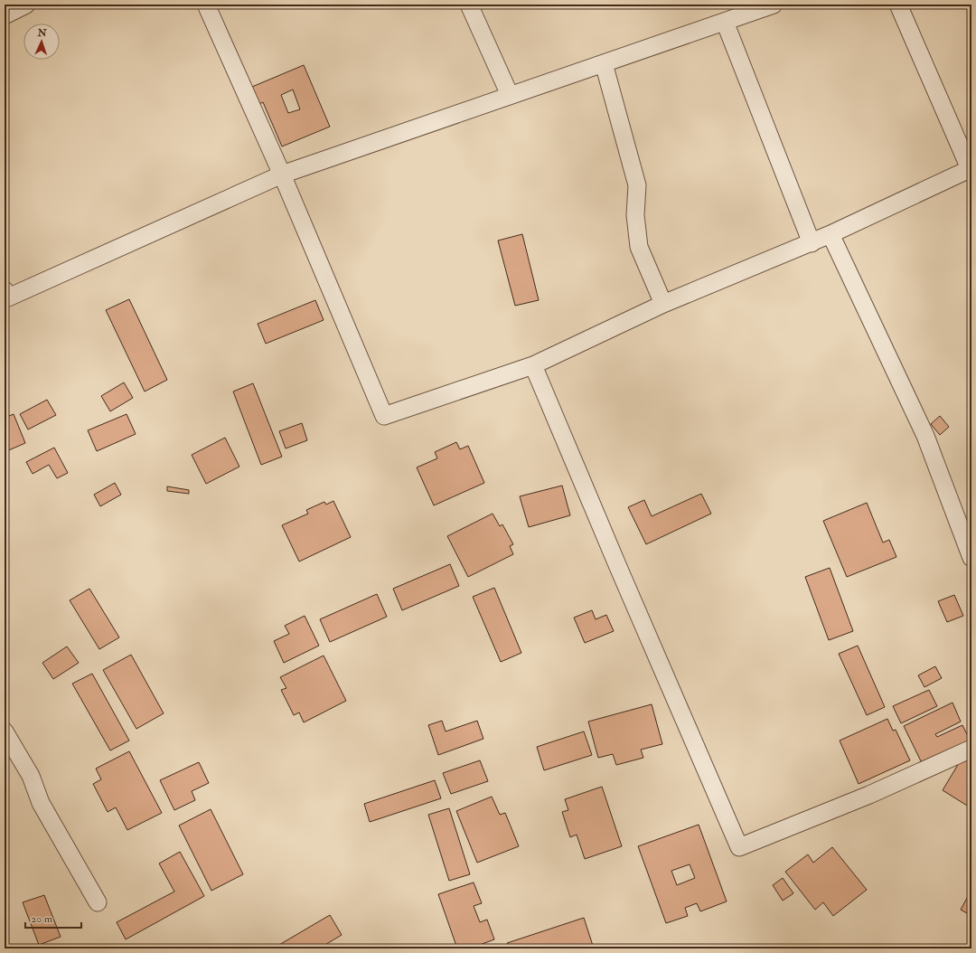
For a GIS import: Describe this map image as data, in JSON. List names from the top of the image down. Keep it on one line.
{"scale_bar":"20 m","north":"top"}
